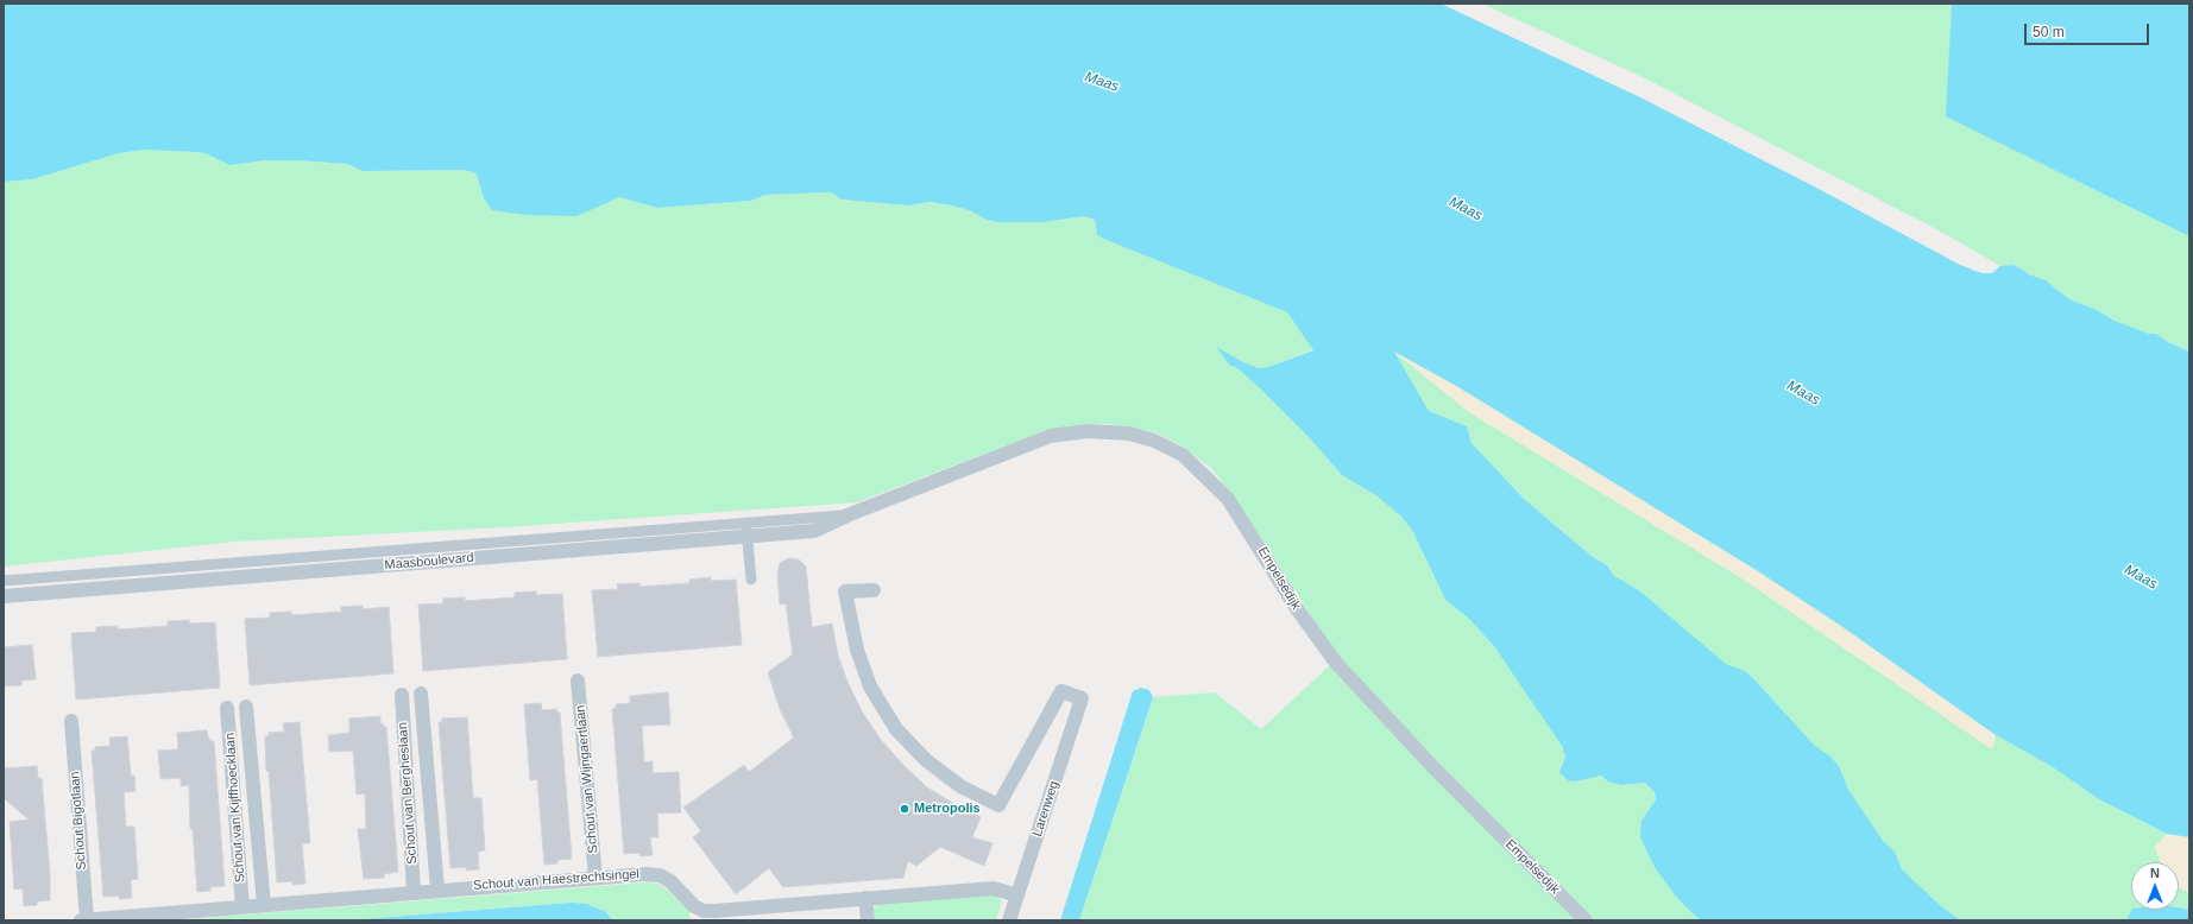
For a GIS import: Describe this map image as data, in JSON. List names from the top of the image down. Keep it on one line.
{"streets":{"street":["Maasboulevard","Empelsedijk","Schout van Wijngaertlaan","Schout van Bergheslaan","Schout van Kijffhoecklaan","Larenweg","Schout Bigotlaan","Schout van Haestrechtsingel"]},"crossings":[["Maasboulevard","Empelsedijk"],["Schout van Wijngaertlaan","Schout van Haestrechtsingel"],["Schout van Bergheslaan","Schout van Haestrechtsingel"],["Schout van Kijffhoecklaan","Schout van Haestrechtsingel"],["Larenweg","Schout van Haestrechtsingel"],["Schout Bigotlaan","Schout van Haestrechtsingel"]],"water":["Maas"],"places":["Metropolis"],"scale_bar":"50 m","north":"top"}
